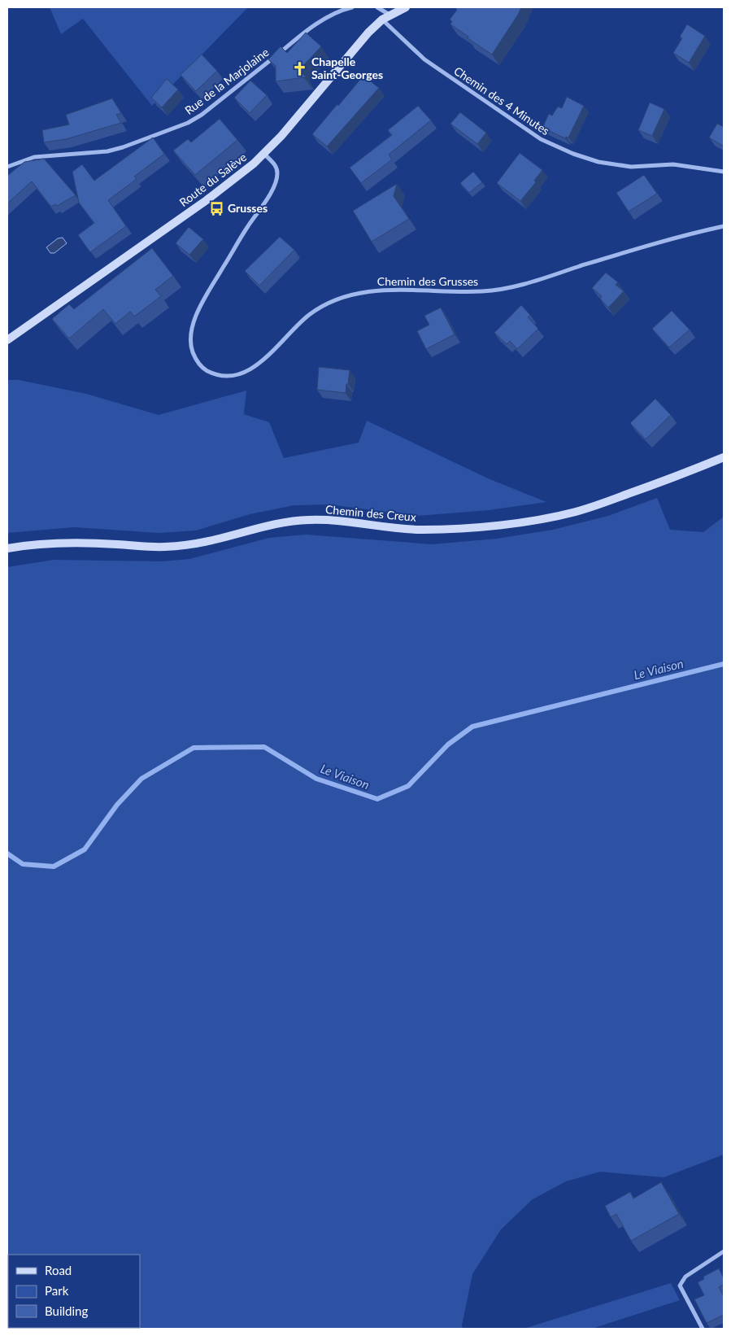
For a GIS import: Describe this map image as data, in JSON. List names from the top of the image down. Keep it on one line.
{"streets":{"street":["Rue de la Marjolaine","Chemin des 4 Minutes","Route du Salève","Chemin des Grusses","Chemin des Creux"]},"crossings":[["Chemin des 4 Minutes","Route du Salève"],["Route du Salève","Chemin des Grusses"]],"water":["Le Viaison"],"places":{"church":["Chapelle Saint-Georges"],"bus stop":["Grusses"]},"legend":["Road","Park","Building"]}
